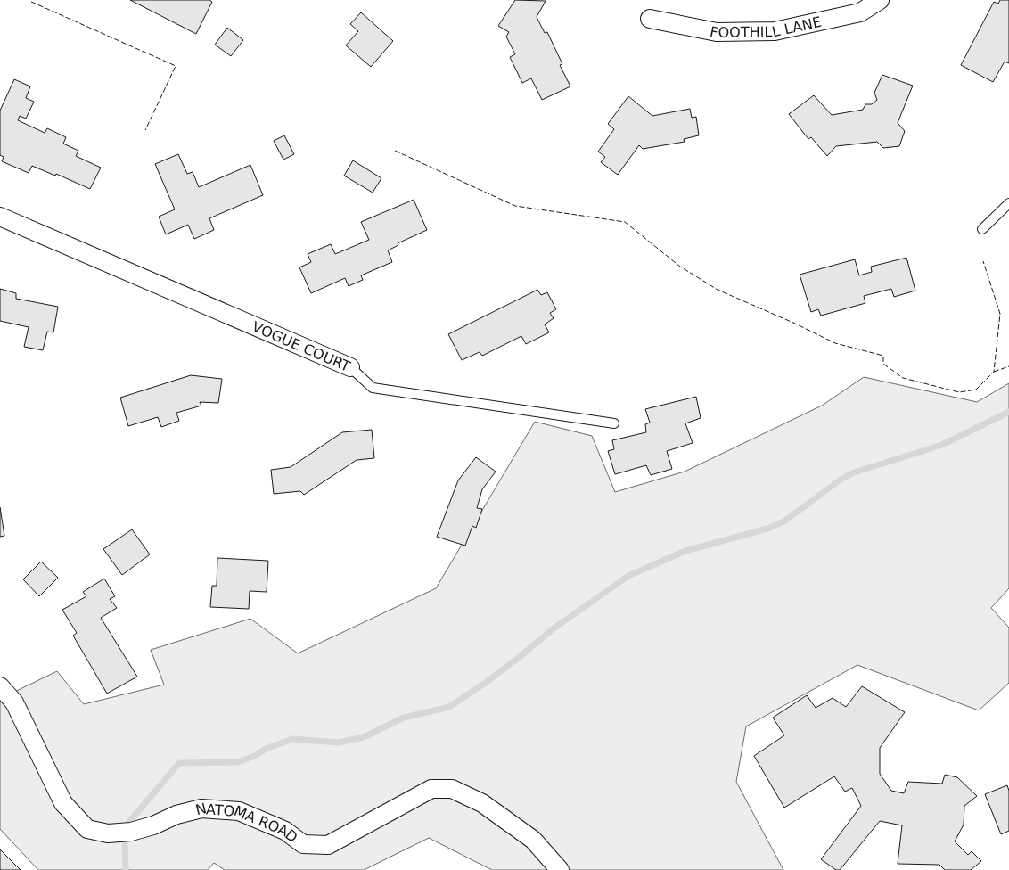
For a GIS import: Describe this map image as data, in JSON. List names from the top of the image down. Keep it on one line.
{"streets":{"street":["FOOTHILL LANE","VOGUE COURT","NATOMA ROAD"]}}
